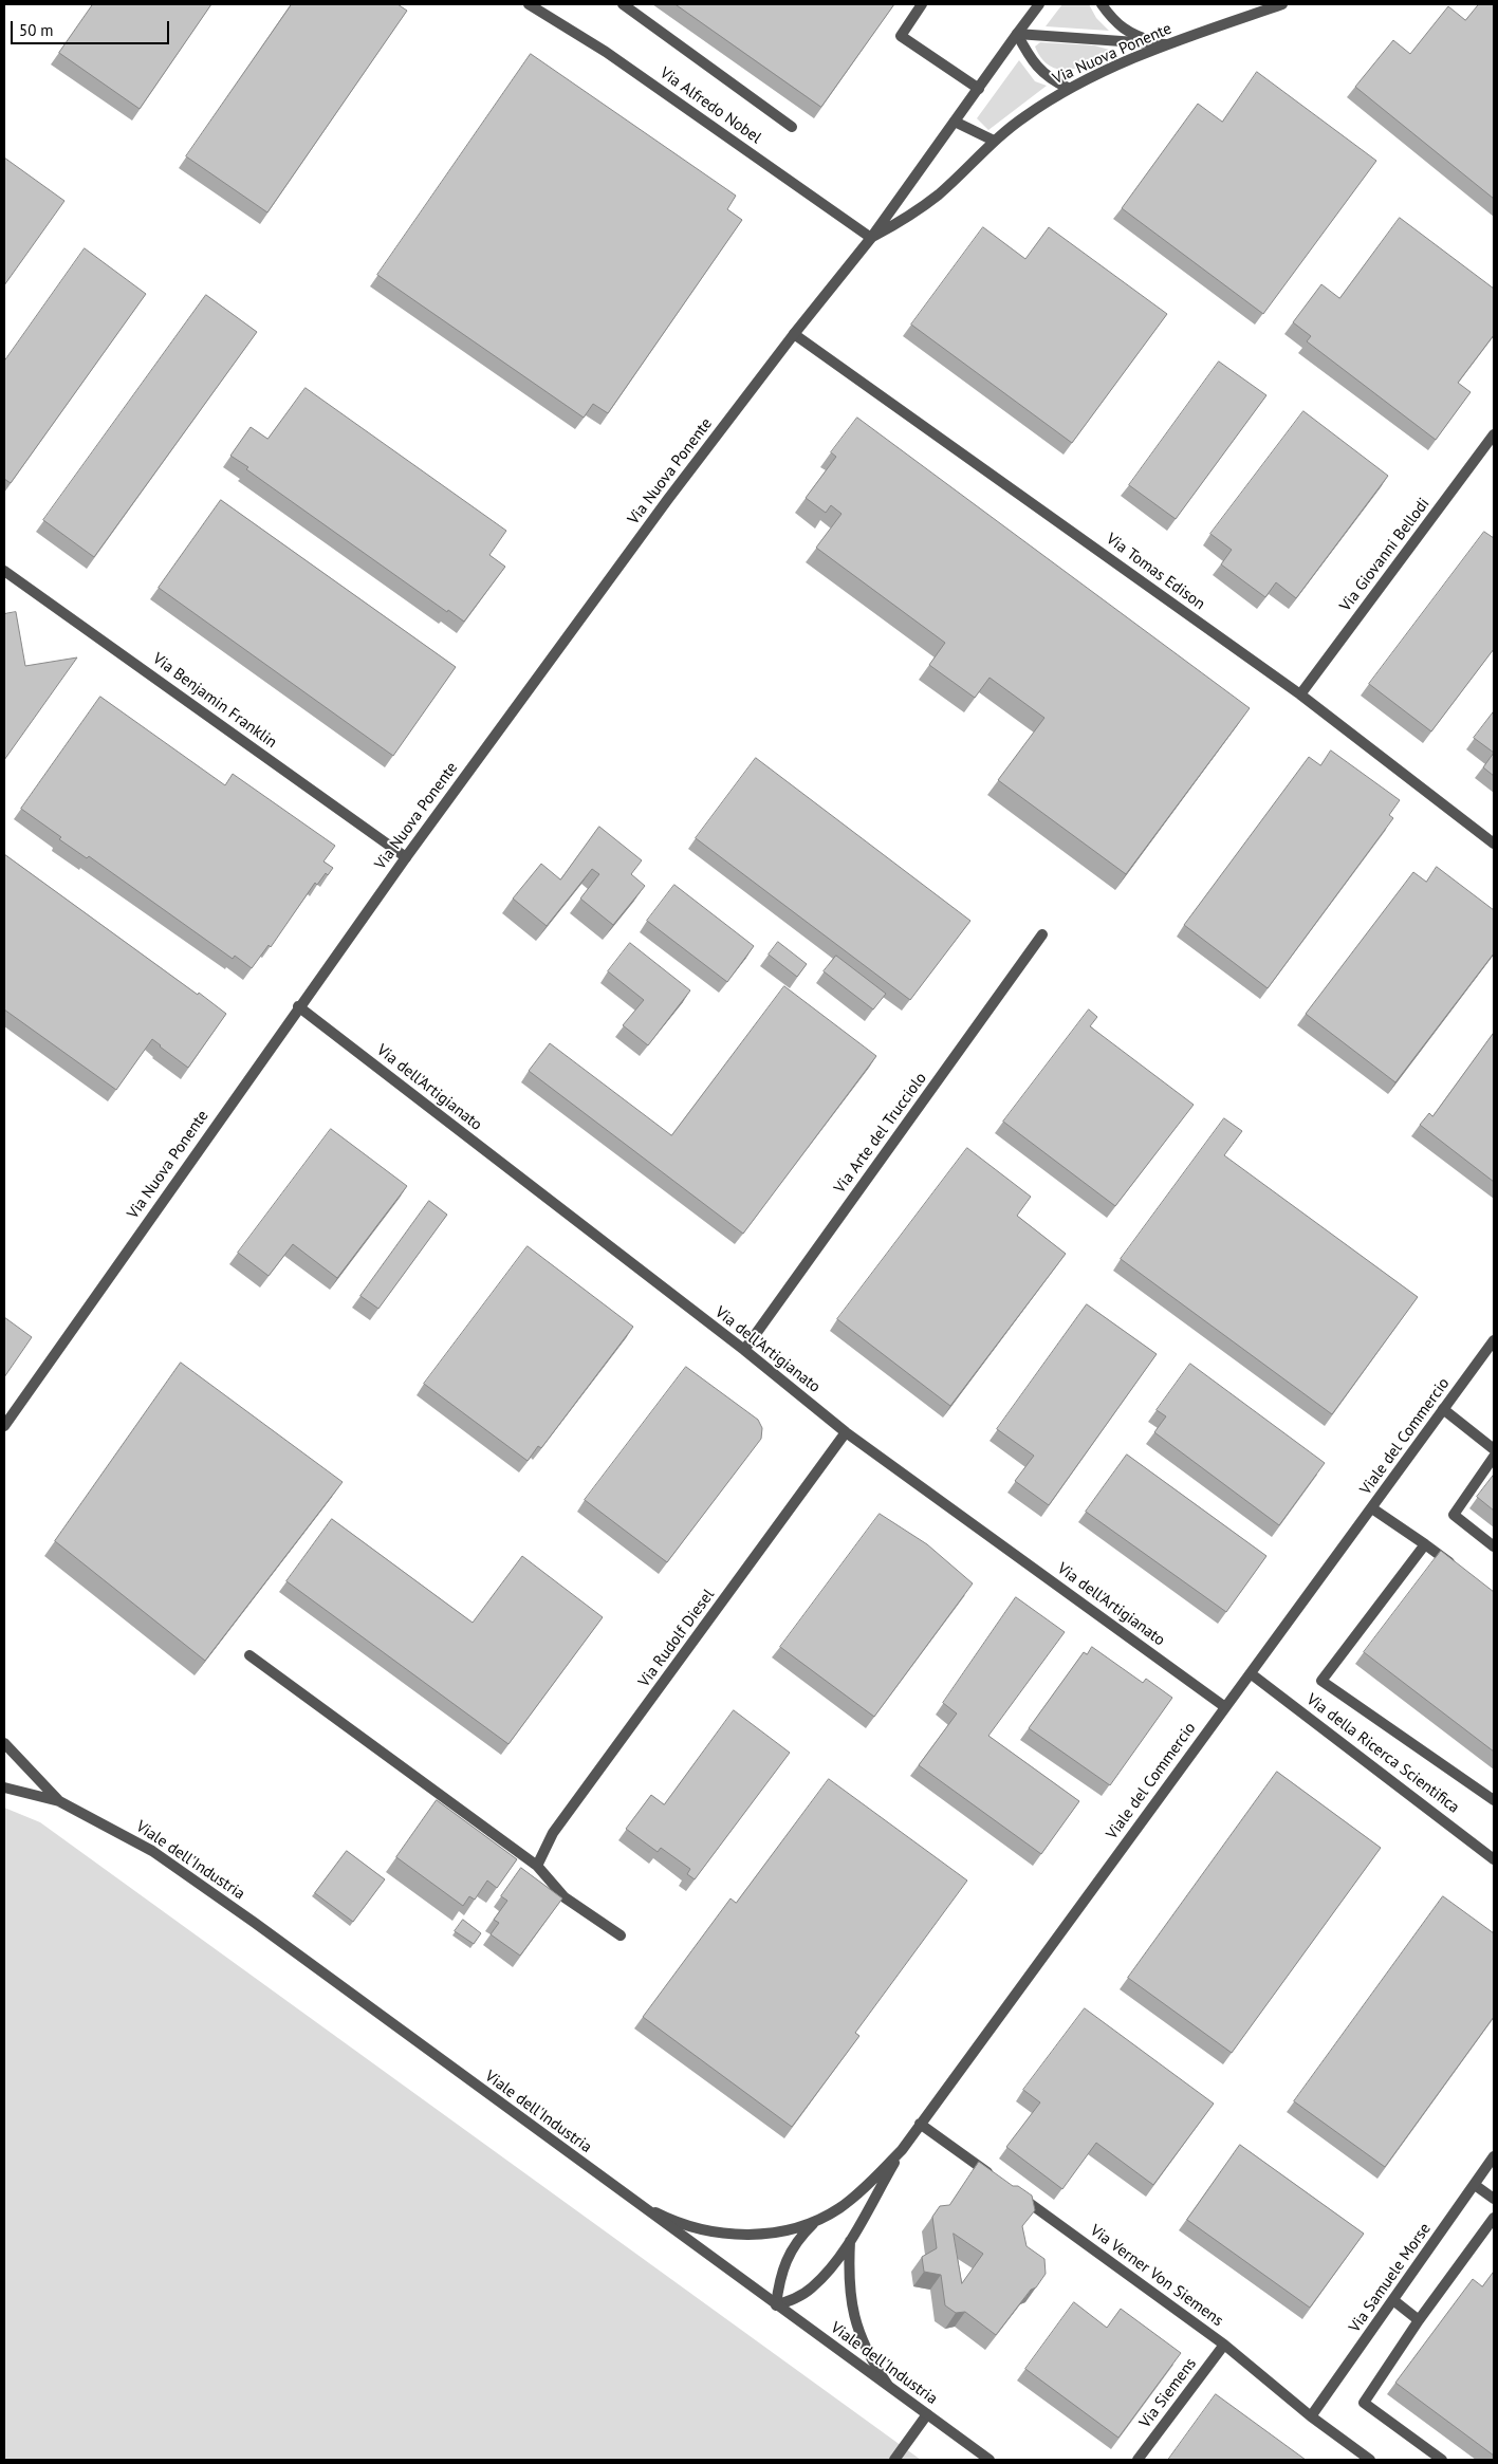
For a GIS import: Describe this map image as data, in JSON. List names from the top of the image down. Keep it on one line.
{"streets":{"street":["Via Nuova Ponente","Via Alfredo Nobel","Via Giovanni Bellodi","Via Tomas Edison","Via Benjamin Franklin","Via dell'Artigianato","Via Arte del Trucciolo","Viale del Commercio","Via Rudolf Diesel","Via della Ricerca Scientifica","Viale dell'Industria","Via Verner Von Siemens","Via Samuele Morse","Via Siemens"]},"crossings":[["Via Nuova Ponente","Via Alfredo Nobel"],["Via Nuova Ponente","Via Tomas Edison"],["Via Nuova Ponente","Via Benjamin Franklin"],["Via Nuova Ponente","Via dell'Artigianato"],["Via Giovanni Bellodi","Via Tomas Edison"],["Via dell'Artigianato","Via Arte del Trucciolo"],["Via dell'Artigianato","Viale del Commercio"],["Via dell'Artigianato","Via Rudolf Diesel"],["Viale del Commercio","Via della Ricerca Scientifica"],["Via Verner Von Siemens","Via Samuele Morse"],["Via Verner Von Siemens","Via Siemens"]],"scale_bar":"50 m"}
